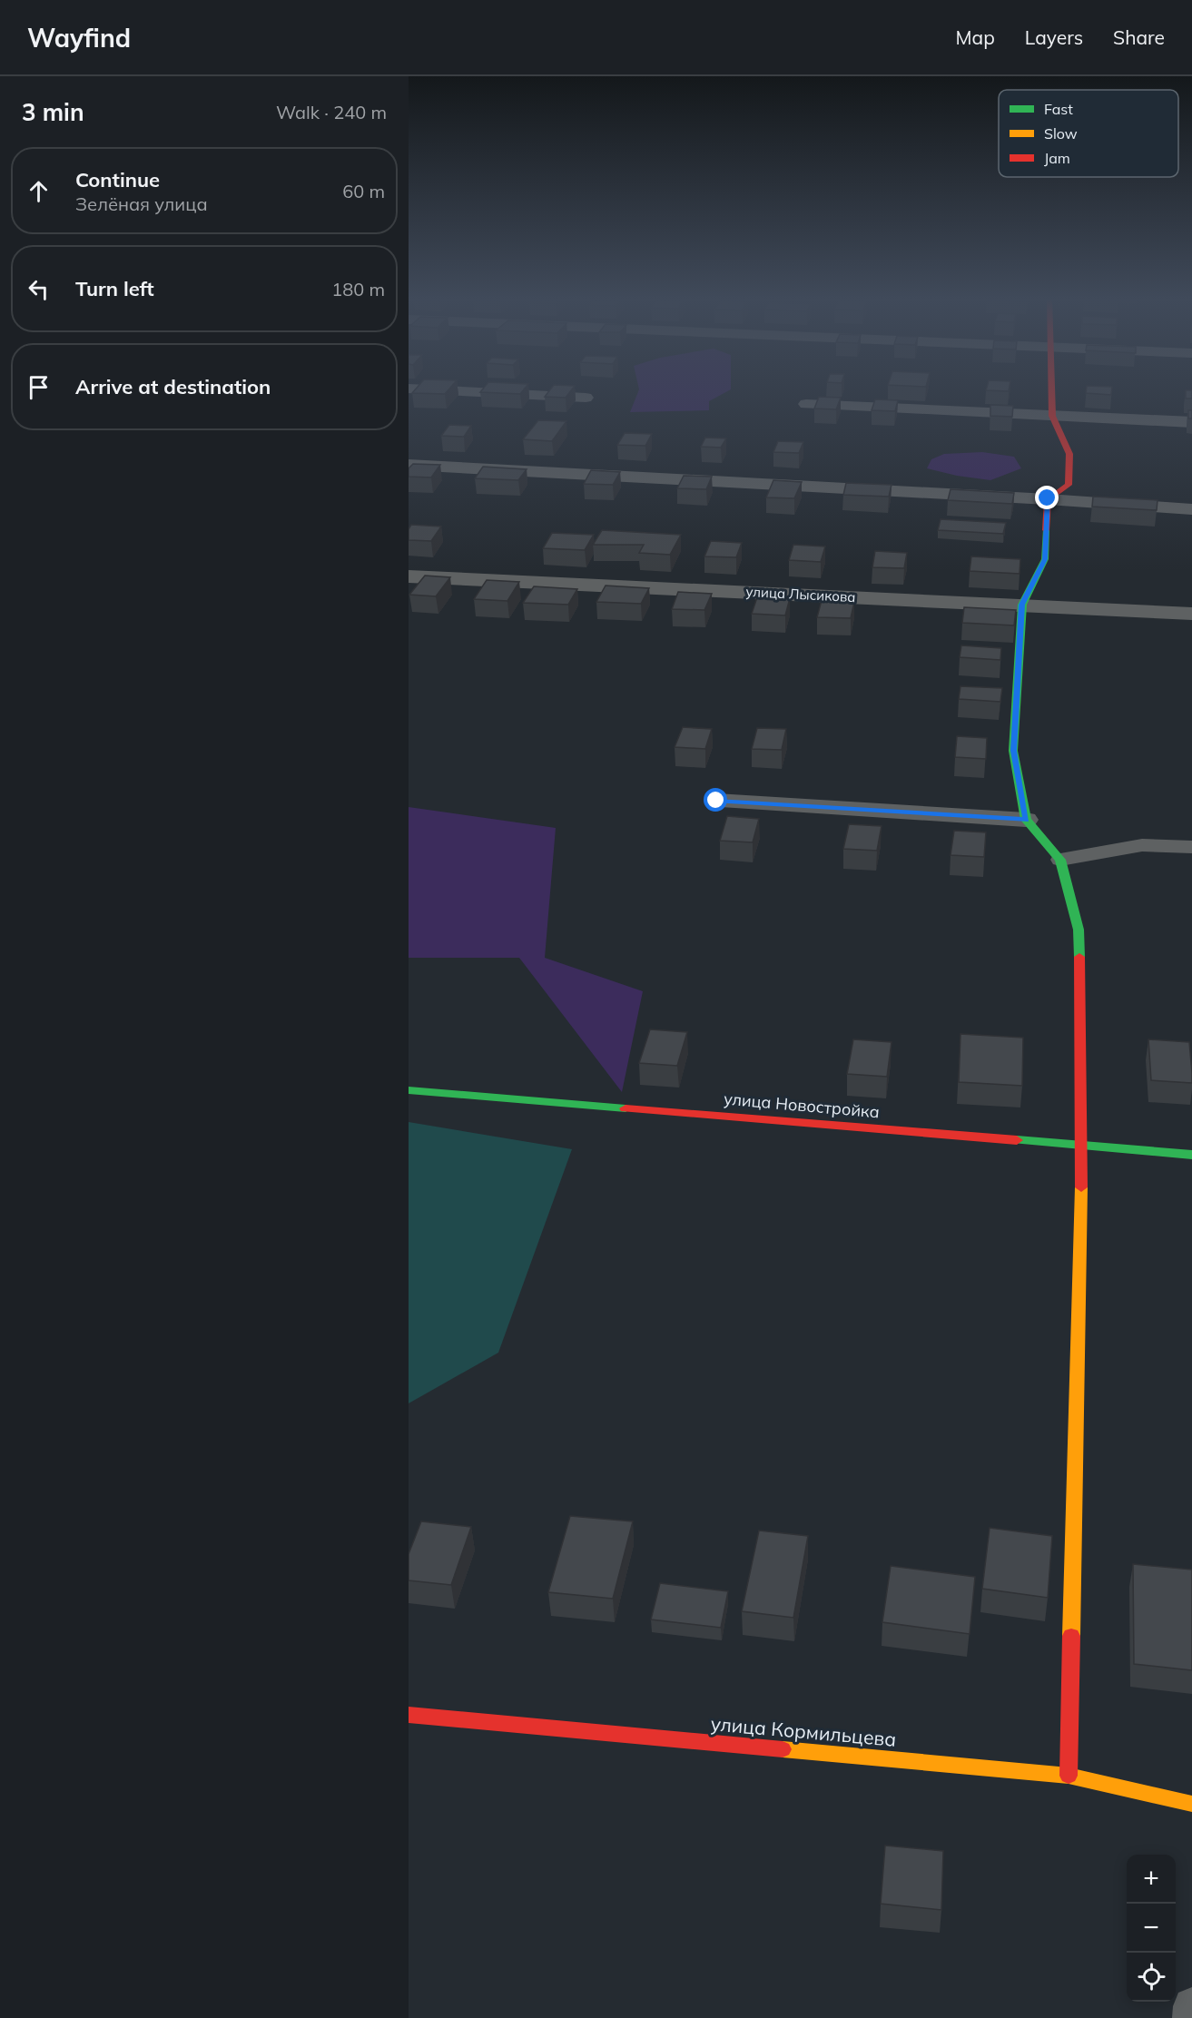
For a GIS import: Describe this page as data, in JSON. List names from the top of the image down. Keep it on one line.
{"streets":{"street":["улица Лысикова","улица Новостройка","улица Кормильцева"]},"legend":["Fast","Slow","Jam"],"page":{"header":"Wayfind","nav":["Map","Layers","Share"],"heading":["3 min","Walk · 240 m"],"list":[["Continue","Зелёная улица","60 m"],["Turn left","180 m"],"Arrive at destination"],"map_buttons":["+","−"]}}
